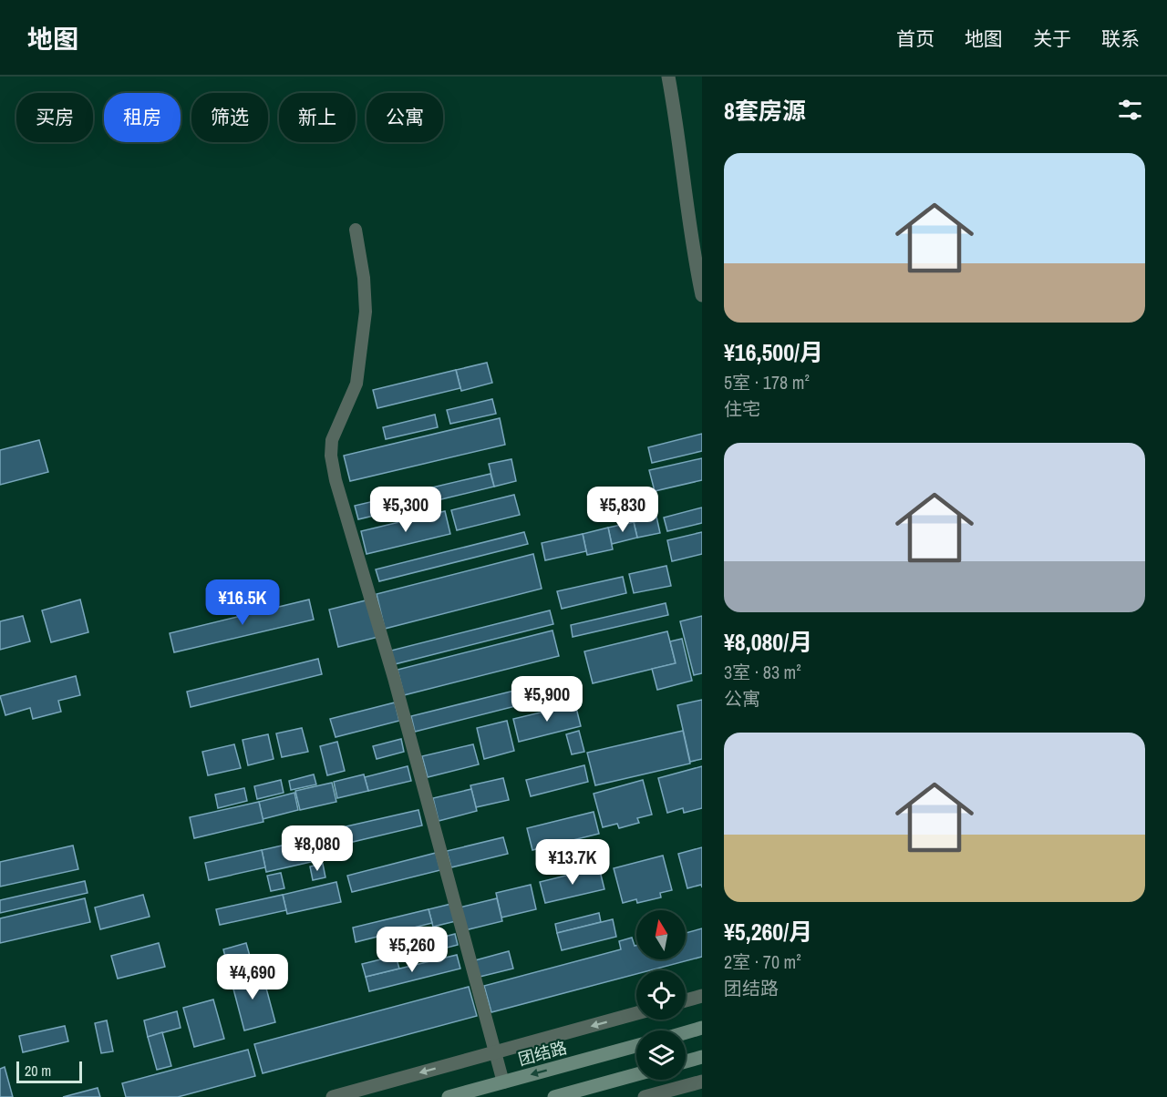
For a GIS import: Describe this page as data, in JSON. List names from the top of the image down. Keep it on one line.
{"streets":{"main road":["团结路"]},"scale_bar":"20 m","north":"top","page":{"header":"地图","nav":["首页","地图","关于","联系"],"heading":"8套房源","chip":["买房","租房","筛选","新上","公寓"],"list":[{"name":"¥16,500/月","note":"5室 · 178 m² · 住宅"},{"name":"¥8,080/月","note":"3室 · 83 m² · 公寓"},{"name":"¥5,260/月","note":"2室 · 70 m² · 团结路"}],"price":["¥5,300","¥5,830","¥16.5K","¥5,900","¥8,080","¥13.7K","¥5,260","¥4,690"],"scale":"20 m"}}
